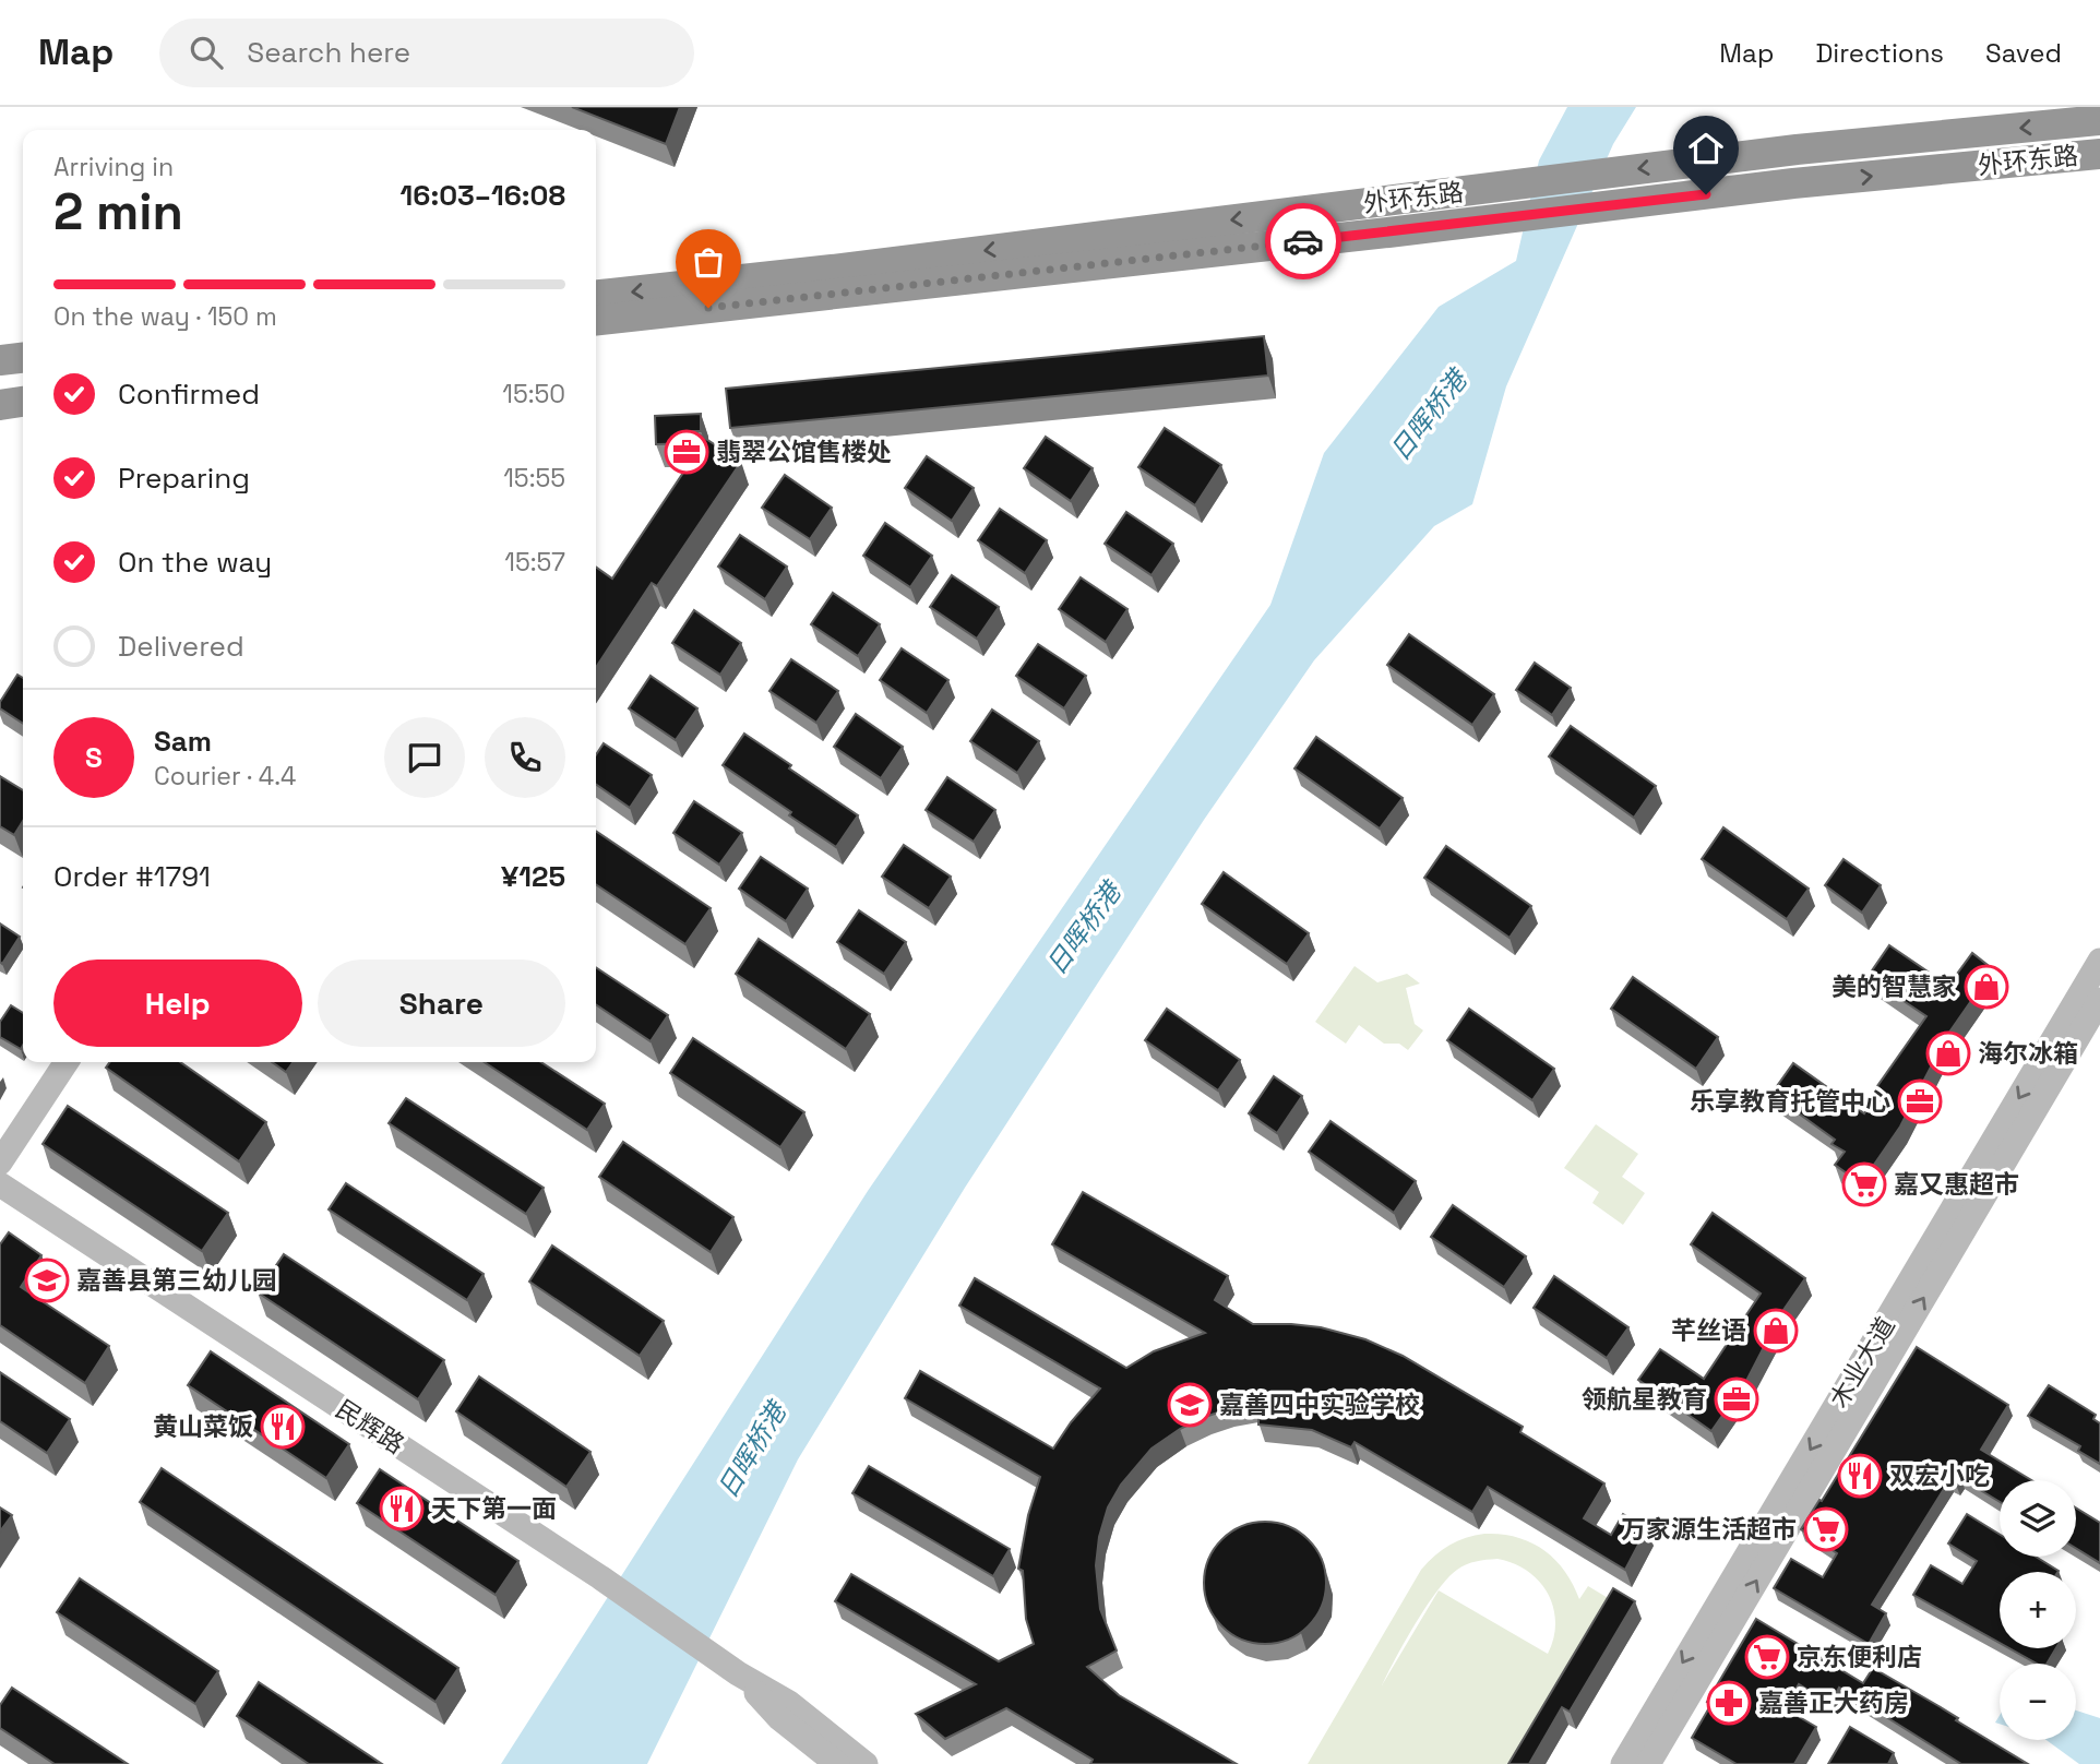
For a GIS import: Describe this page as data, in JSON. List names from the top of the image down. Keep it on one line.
{"streets":{"highway":["外环东路"],"main road":["木业大道","民辉路"]},"water":["日晖桥港"],"places":{"office":["翡翠公馆售楼处","乐享教育托管中心","领航星教育"],"shop":["美的智慧家","海尔冰箱","芊丝语"],"supermarket":["嘉又惠超市","万家源生活超市","京东便利店"],"school or university":["嘉善县第三幼儿园","嘉善四中实验学校"],"restaurant":["黄山菜饭","双宏小吃","天下第一面"],"pharmacy":["嘉善正大药房"]},"page":{"header":"Map","search":"Search here","nav":["Map","Directions","Saved"],"heading":["2 min","Arriving in","16:03–16:08"],"panel":["Sam","Courier · 4.4","Order #1791","¥125"],"bar":"On the way · 150 m","list":[["Confirmed","15:50"],["Preparing","15:55"],["On the way","15:57"],"Delivered"],"round":"S","buttons":["Help","Share"],"map_buttons":["+","−"]}}
